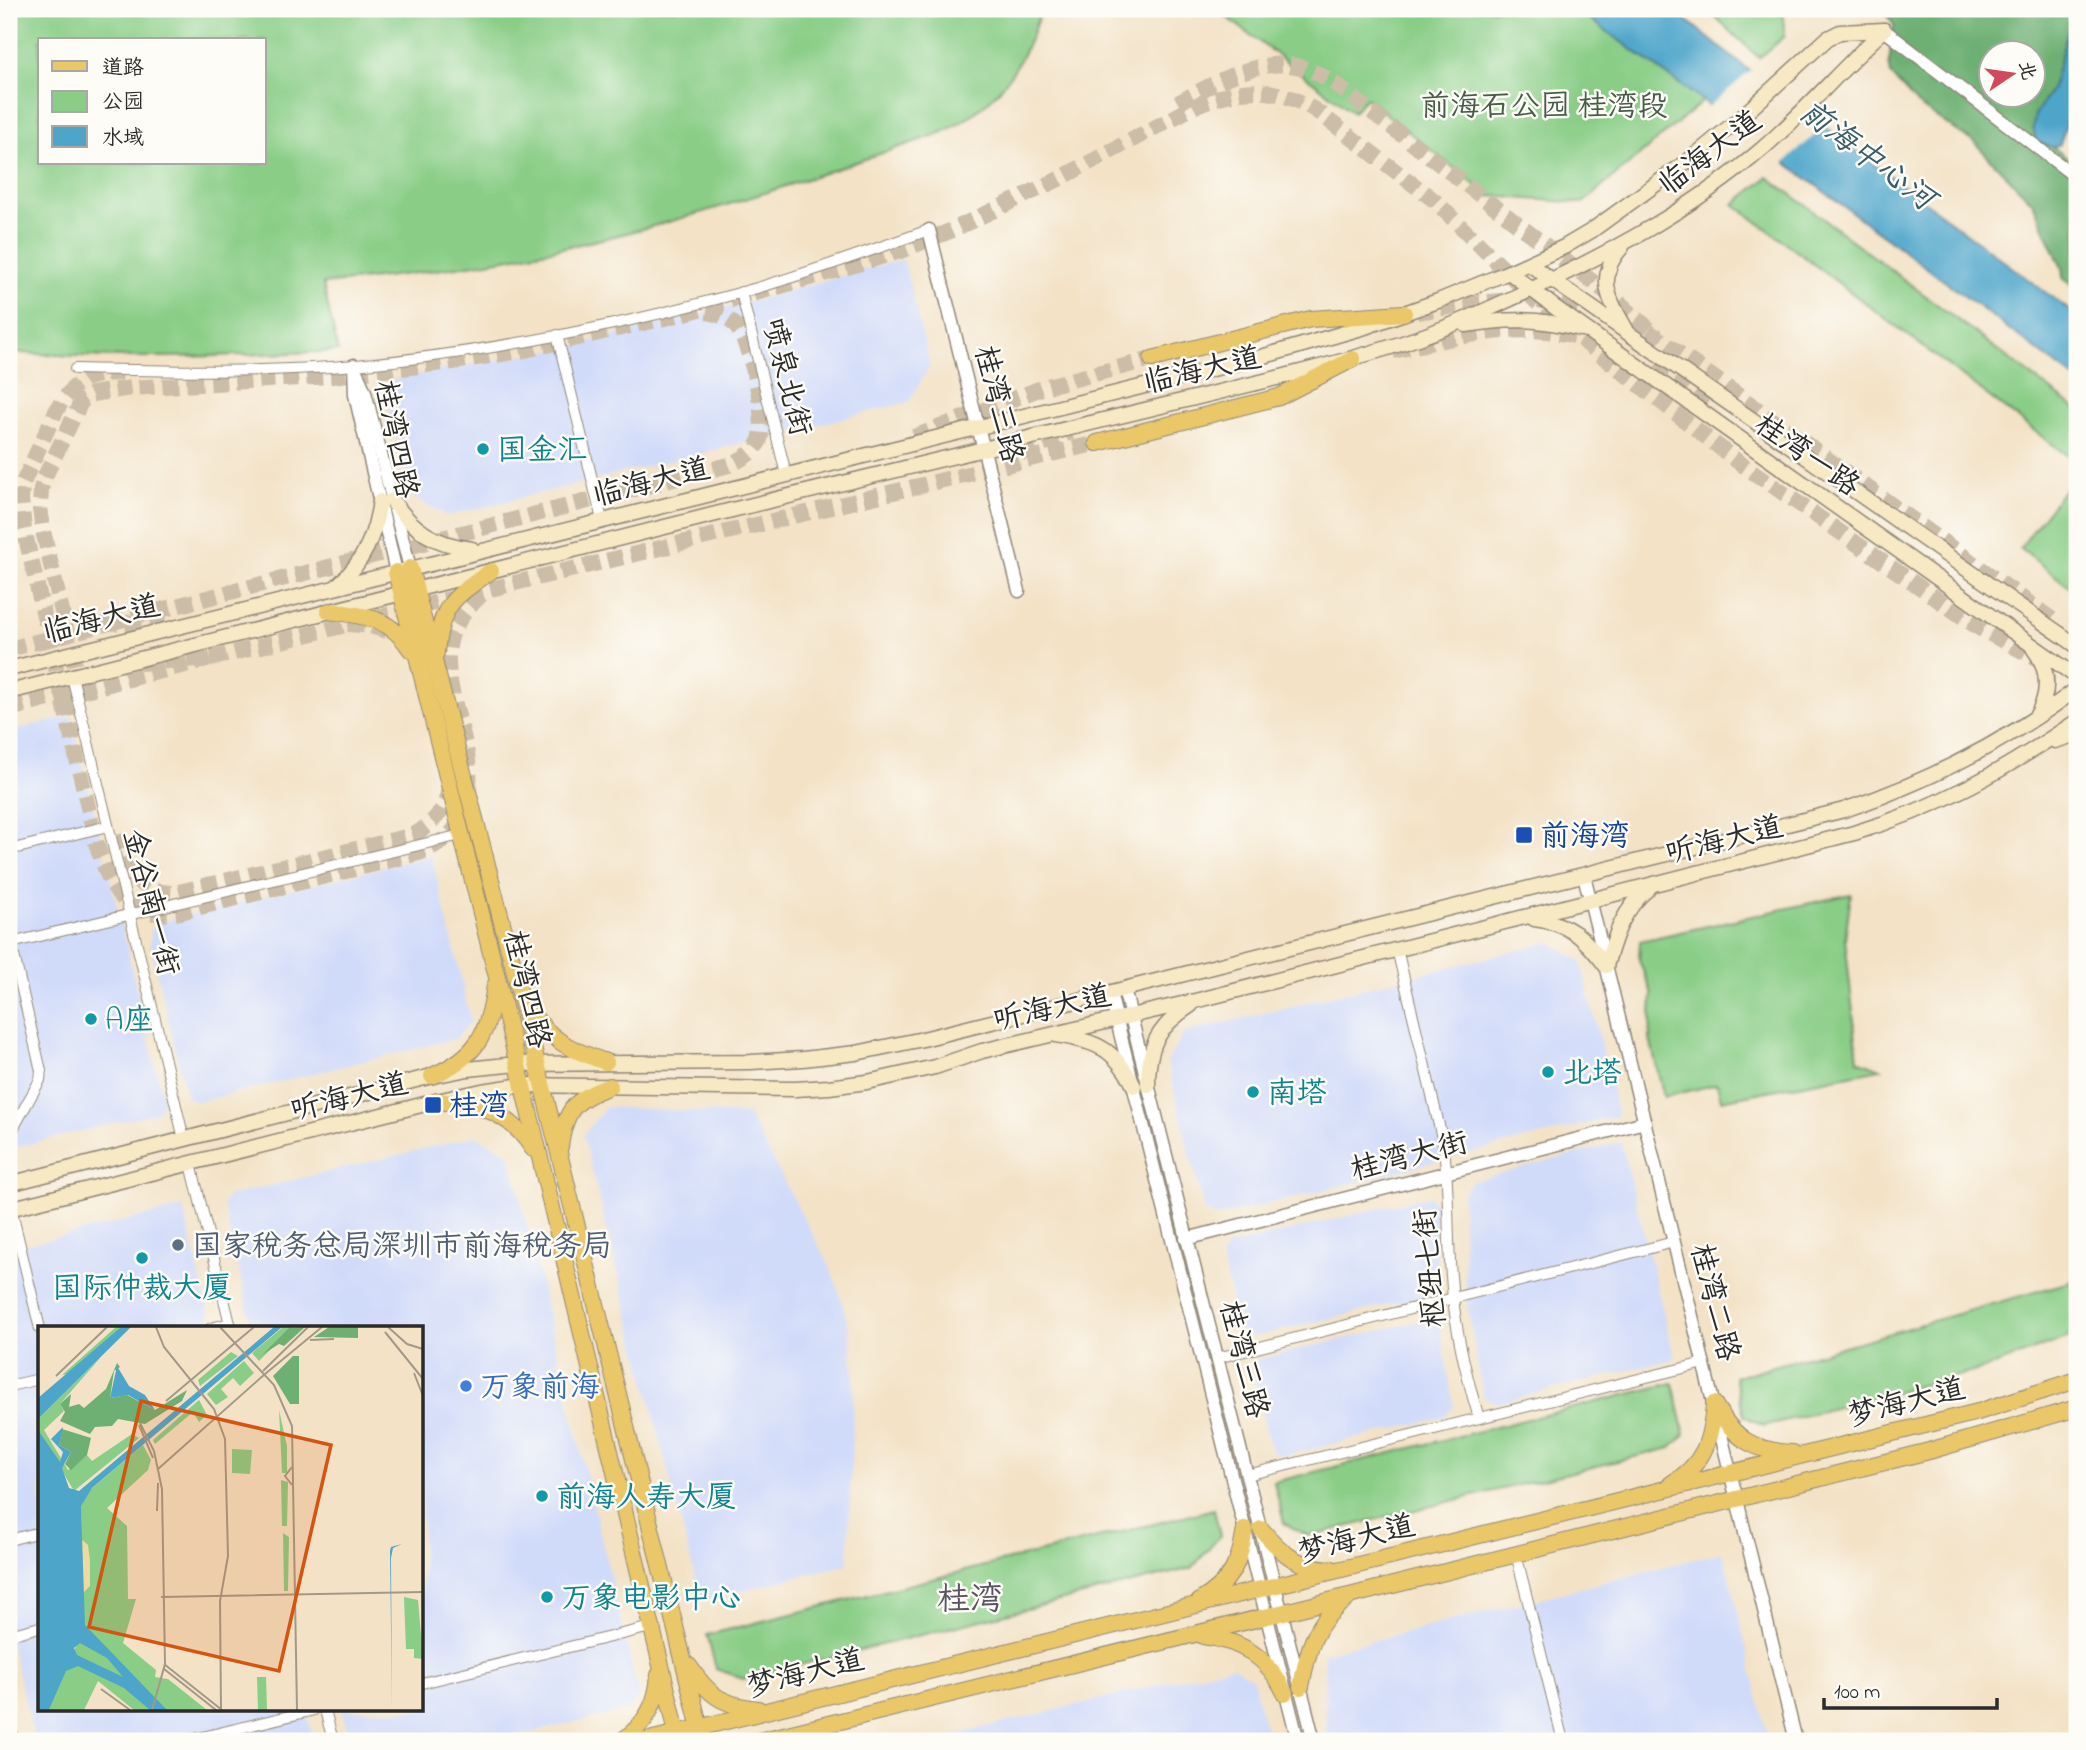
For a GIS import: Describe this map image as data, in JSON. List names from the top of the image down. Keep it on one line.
{"streets":{"main road":["临海大道","桂湾四路","桂湾一路","听海大道","梦海大道"],"street":["喷泉北街","桂湾三路","金谷南一街","桂湾大街","枢纽七街","桂湾二路"]},"crossings":[["临海大道","喷泉北街"],["临海大道","桂湾三路"],["临海大道","桂湾四路"],["临海大道","桂湾一路"],["临海大道","金谷南一街"],["桂湾三路","听海大道"],["桂湾三路","桂湾大街"],["桂湾三路","梦海大道"],["桂湾四路","听海大道"],["桂湾四路","梦海大道"],["听海大道","金谷南一街"],["听海大道","枢纽七街"],["听海大道","桂湾二路"],["桂湾大街","枢纽七街"],["桂湾大街","桂湾二路"],["桂湾二路","梦海大道"]],"districts":["桂湾"],"water":["前海中心河"],"parks":["前海石公园 桂湾段"],"places":{"other":["国金汇","A座","北塔","南塔","国家税务总局深圳市前海税务局","国际仲裁大厦","万象前海","前海人寿大厦","万象电影中心"],"transit":["前海湾","桂湾"]},"legend":["道路","公园","水域"],"scale_bar":"100 m","north":"right"}
